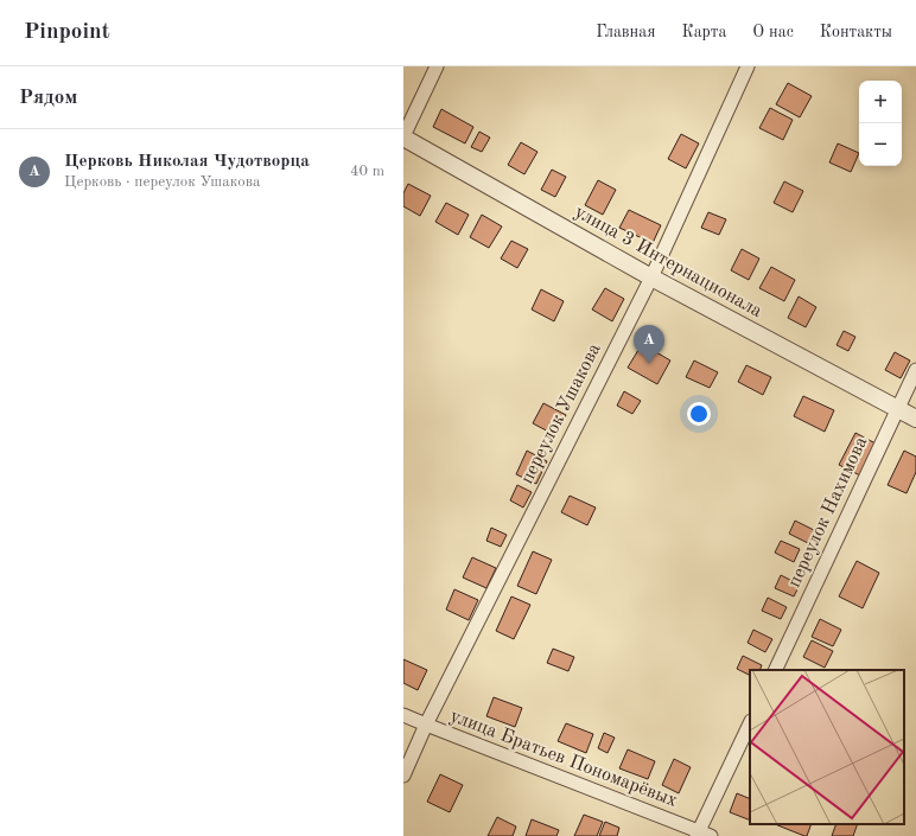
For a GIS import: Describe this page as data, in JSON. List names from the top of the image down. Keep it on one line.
{"streets":{"street":["улица 3 Интернационала","переулок Ушакова","переулок Нахимова","улица Братьев Пономарёвых"]},"crossings":[["улица 3 Интернационала","переулок Ушакова"],["улица 3 Интернационала","переулок Нахимова"],["переулок Ушакова","улица Братьев Пономарёвых"]],"page":{"header":"Pinpoint","nav":["Главная","Карта","О нас","Контакты"],"heading":"Рядом","map_buttons":["+","−"],"list":[{"mark":"A","name":"Церковь Николая Чудотворца","note":"Церковь · переулок Ушакова","value":"40 m"}],"pins":"A"}}
